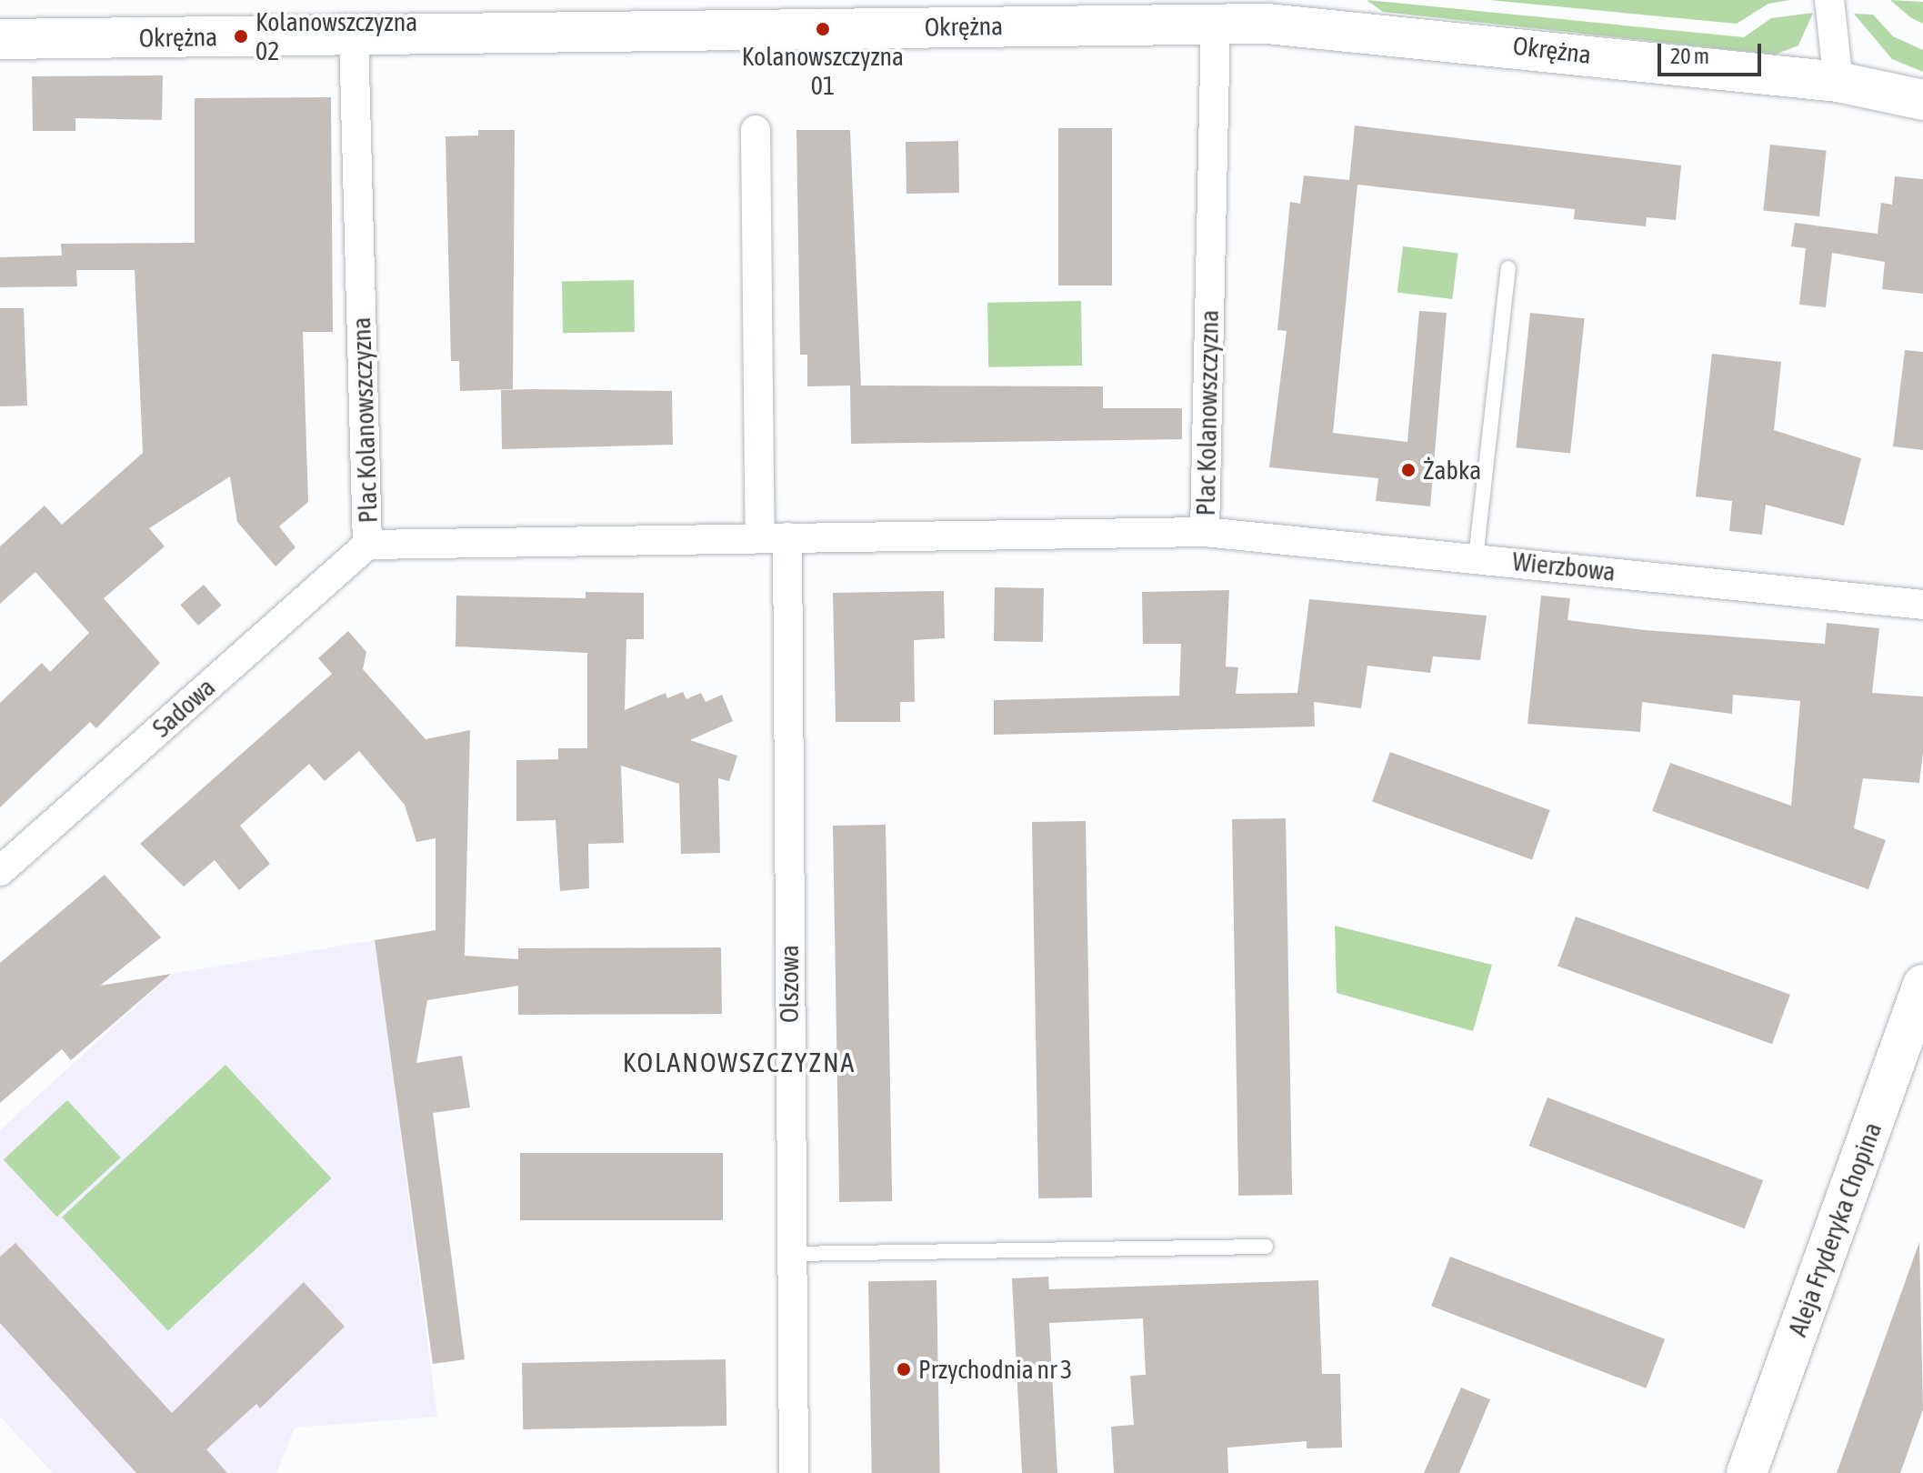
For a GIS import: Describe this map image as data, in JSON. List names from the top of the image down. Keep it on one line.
{"streets":{"street":["Okrężna","Plac Kolanowszczyzna","Wierzbowa","Sadowa","Olszowa","Aleja Fryderyka Chopina"]},"crossings":[["Okrężna","Plac Kolanowszczyzna"],["Plac Kolanowszczyzna","Wierzbowa"],["Plac Kolanowszczyzna","Sadowa"],["Plac Kolanowszczyzna","Olszowa"]],"districts":["KOLANOWSZCZYZNA"],"places":["Kolanowszczyzna 01","Kolanowszczyzna 02","Żabka","Przychodnia nr 3"],"scale_bar":"20 m"}
